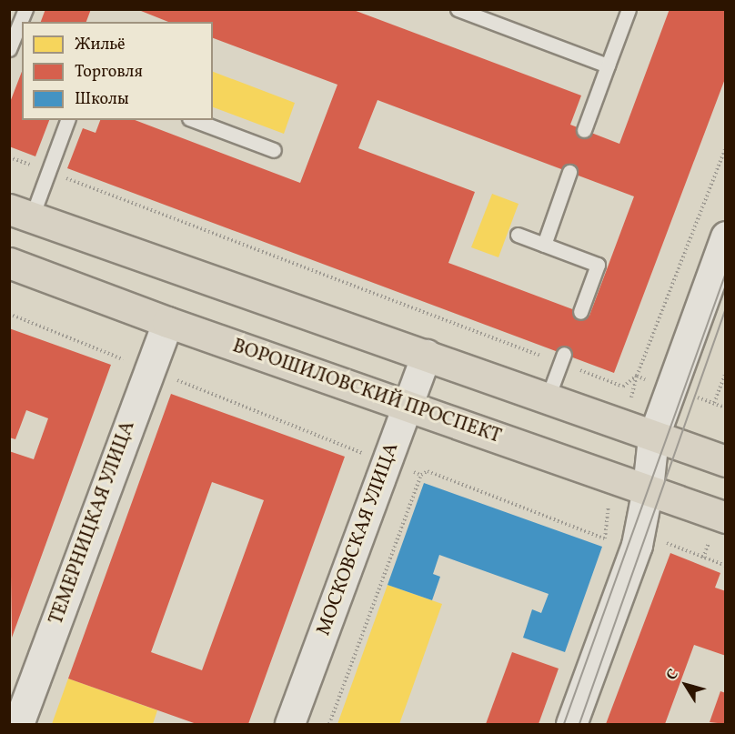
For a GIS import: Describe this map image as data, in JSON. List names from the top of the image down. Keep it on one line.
{"streets":{"main road":["ВОРОШИЛОВСКИЙ ПРОСПЕКТ"],"street":["ТЕМЕРНИЦКАЯ УЛИЦА","МОСКОВСКАЯ УЛИЦА"]},"crossings":[["ВОРОШИЛОВСКИЙ ПРОСПЕКТ","ТЕМЕРНИЦКАЯ УЛИЦА"],["ВОРОШИЛОВСКИЙ ПРОСПЕКТ","МОСКОВСКАЯ УЛИЦА"]],"legend":["Жильё","Торговля","Школы"],"north":"top left"}
